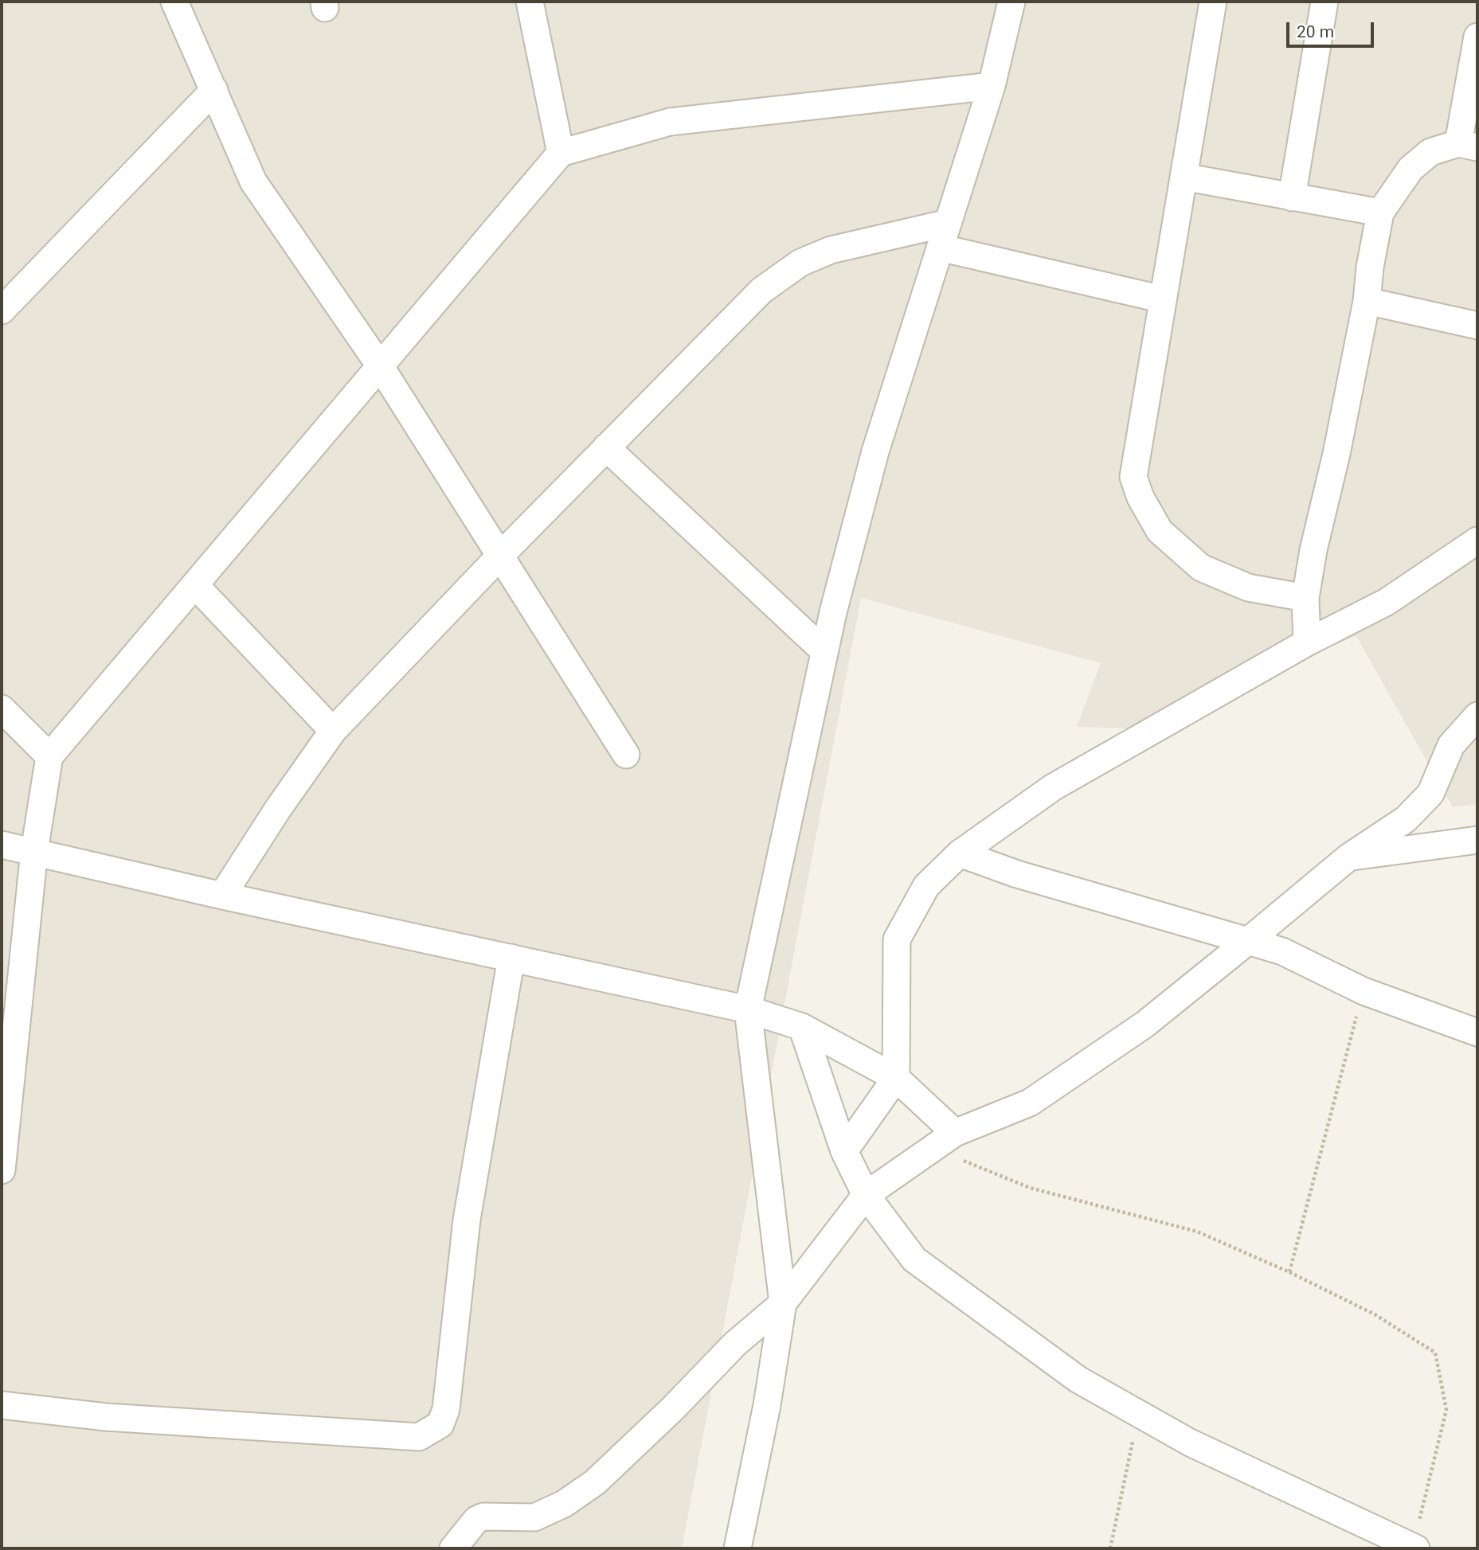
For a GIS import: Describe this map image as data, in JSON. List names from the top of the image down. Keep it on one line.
{"scale_bar":"20 m"}
